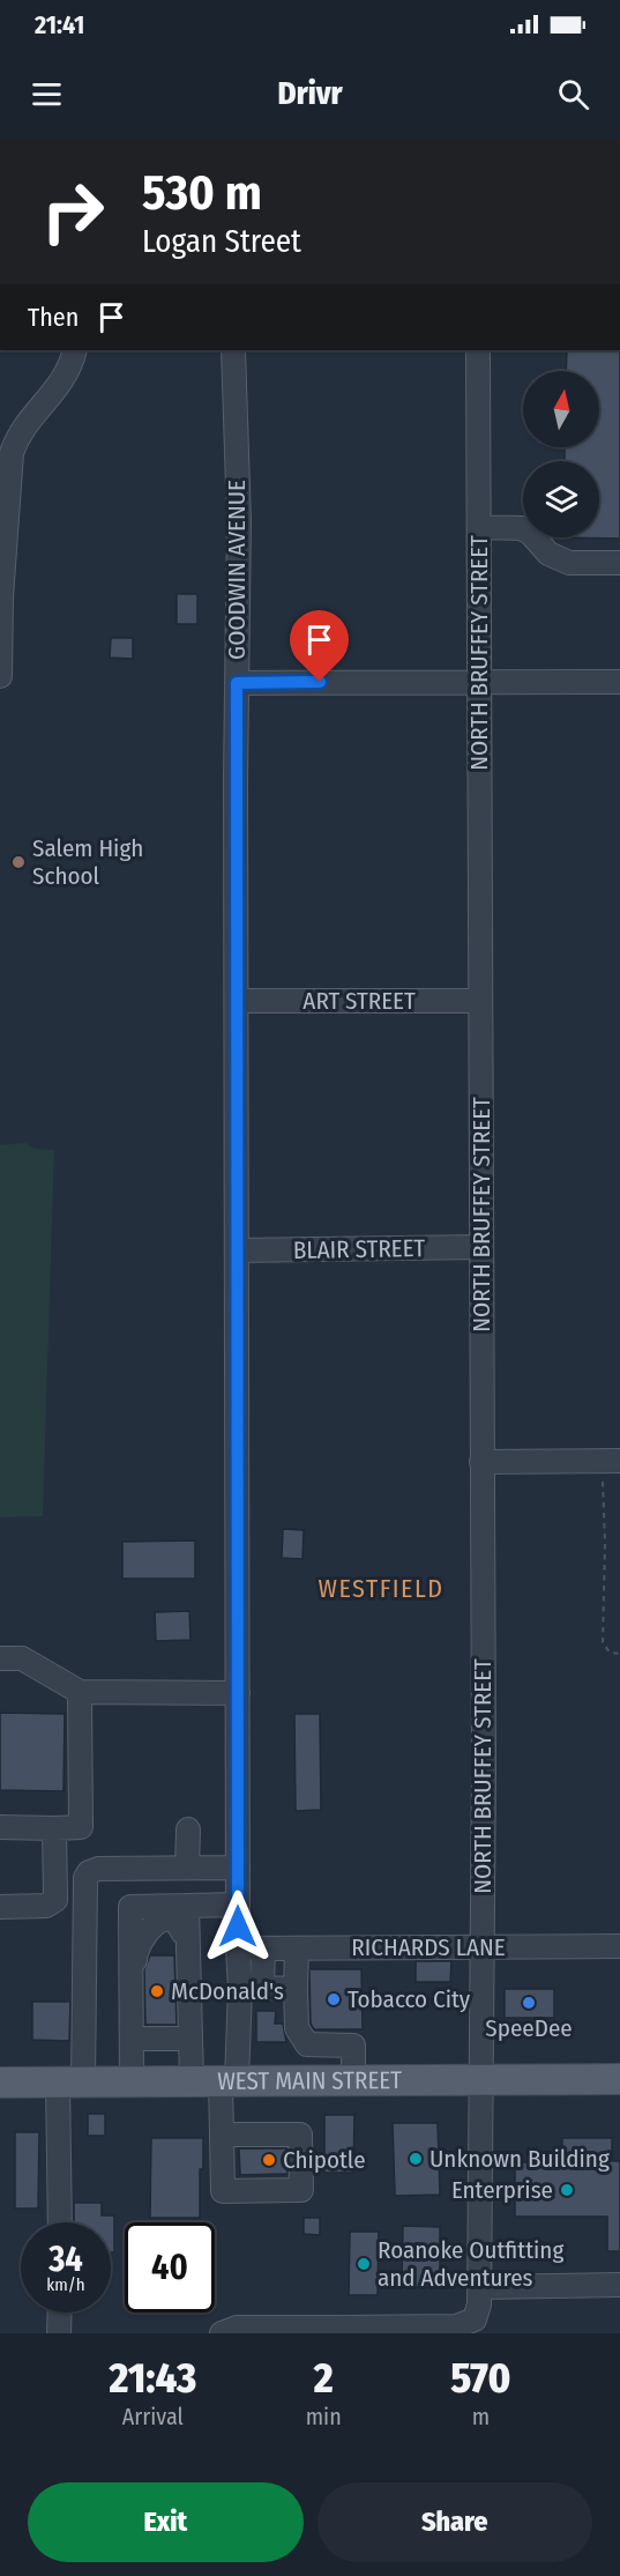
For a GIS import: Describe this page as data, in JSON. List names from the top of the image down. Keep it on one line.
{"streets":{"main road":["WEST MAIN STREET"],"street":["GOODWIN AVENUE","NORTH BRUFFEY STREET","ART STREET","BLAIR STREET","RICHARDS LANE"]},"crossings":[["GOODWIN AVENUE","ART STREET"],["GOODWIN AVENUE","BLAIR STREET"],["GOODWIN AVENUE","RICHARDS LANE"],["GOODWIN AVENUE","WEST MAIN STREET"],["NORTH BRUFFEY STREET","ART STREET"],["NORTH BRUFFEY STREET","BLAIR STREET"],["NORTH BRUFFEY STREET","RICHARDS LANE"],["NORTH BRUFFEY STREET","WEST MAIN STREET"]],"districts":["WESTFIELD"],"places":["Salem High School","McDonald's","Tobacco City","SpeeDee","Unknown Building","Chipotle","Enterprise","Roanoke Outfitting and Adventures"],"north":"top","page":{"status":"21:41","header":"Drivr","turn":["530 m","Logan Street"],"then":"Then","speed":"34 km/h","limit":"40","eta":["21:43","Arrival","2","min","570","m"],"buttons":["Exit","Share"]}}
